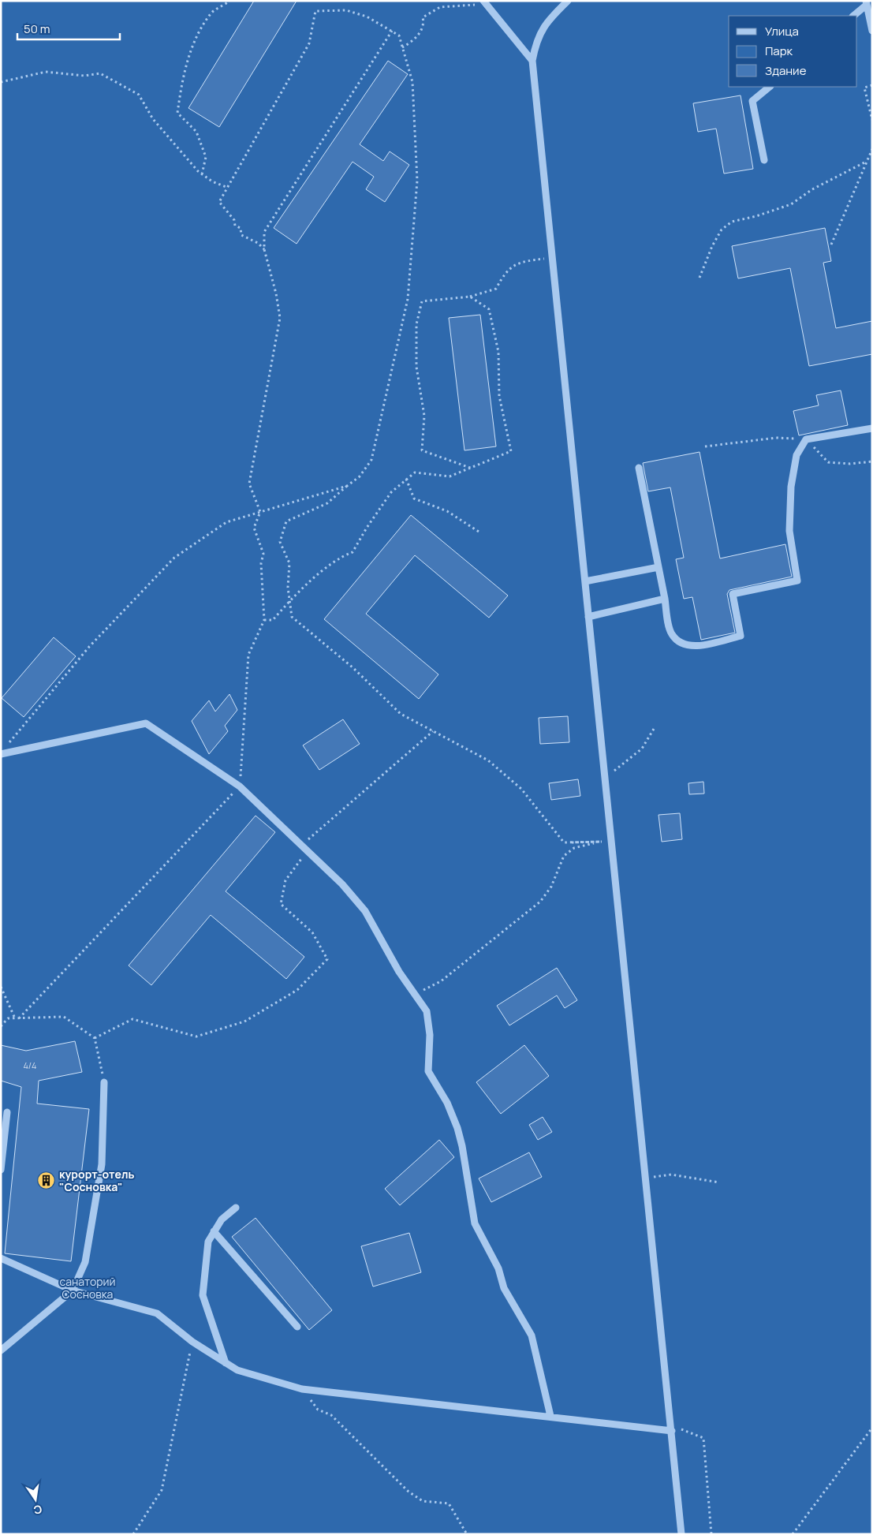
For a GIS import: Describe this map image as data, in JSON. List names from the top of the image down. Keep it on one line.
{"parks":["санаторий Сосновка"],"places":{"building":["курорт-отель \"Сосновка\""]},"house_numbers":["4/4"],"legend":["Улица","Парк","Здание"],"scale_bar":"50 m","north":"bottom"}
